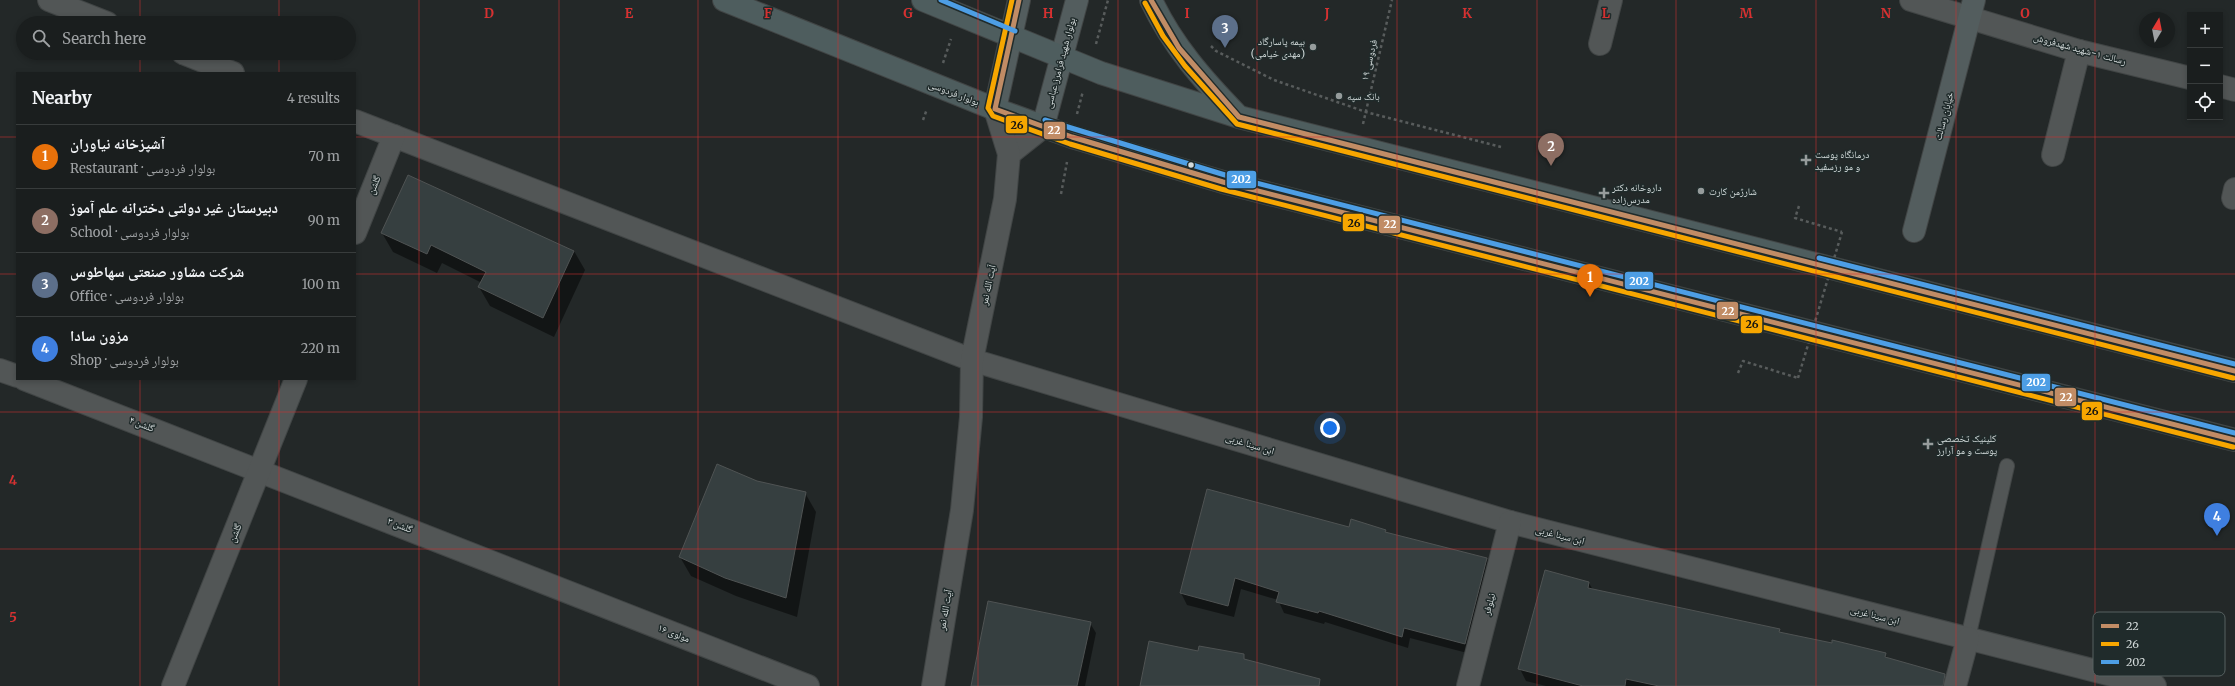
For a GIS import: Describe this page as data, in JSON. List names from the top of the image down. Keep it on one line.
{"streets":{"main road":["بولوار شهید فرامرز عباسی","بولوار فردوسی","خیابان رسالت"],"street":["رسالت ۱-شهید شهدفروش","گلشن","آیت الله نمر","گلشن ۴","ابن سینا غربی","گلشن ۳","نیلوفر","مولوی ۱۶"],"path":["فردوسی ۱۹"]},"crossings":[["رسالت ۱-شهید شهدفروش","خیابان رسالت"],["بولوار شهید فرامرز عباسی","بولوار فردوسی"],["بولوار فردوسی","آیت الله نمر"],["گلشن","گلشن ۴"],["گلشن","ابن سینا غربی"],["گلشن","گلشن ۳"],["آیت الله نمر","ابن سینا غربی"],["گلشن ۴","گلشن ۳"],["ابن سینا غربی","نیلوفر"],["گلشن ۳","مولوی ۱۶"]],"places":{"other":["بیمه پاسارگاد (مهدی خیامی)","بانک سپه","شارژمن کارت"],"health":["درمانگاه پوست و مو رزسفید","داروخانه دکتر مدرس‌زاده","کلینیک تخصصی پوست و مو آرارز"]},"lines":["transit line 22","transit line 26","transit line 202"],"legend":["22","26","202"],"north":"top","page":{"map_buttons":["+","−"],"pins":["3","2","1","4"],"search":"Search here","heading":["Nearby","4 results"],"list":[{"mark":"1","name":"آشپزخانه نیاوران","note":"Restaurant · بولوار فردوسی","value":"70 m"},{"mark":"2","name":"دبیرستان غیر دولتی دخترانه علم آموز","note":"School · بولوار فردوسی","value":"90 m"},{"mark":"3","name":"شرکت مشاور صنعتی سهاطوس","note":"Office · بولوار فردوسی","value":"100 m"},{"mark":"4","name":"مزون سادا","note":"Shop · بولوار فردوسی","value":"220 m"}]},"grid":{"columns":["D","E","F","G","H","I","J","K","L","M","N","O"],"rows":["4","5"]}}
